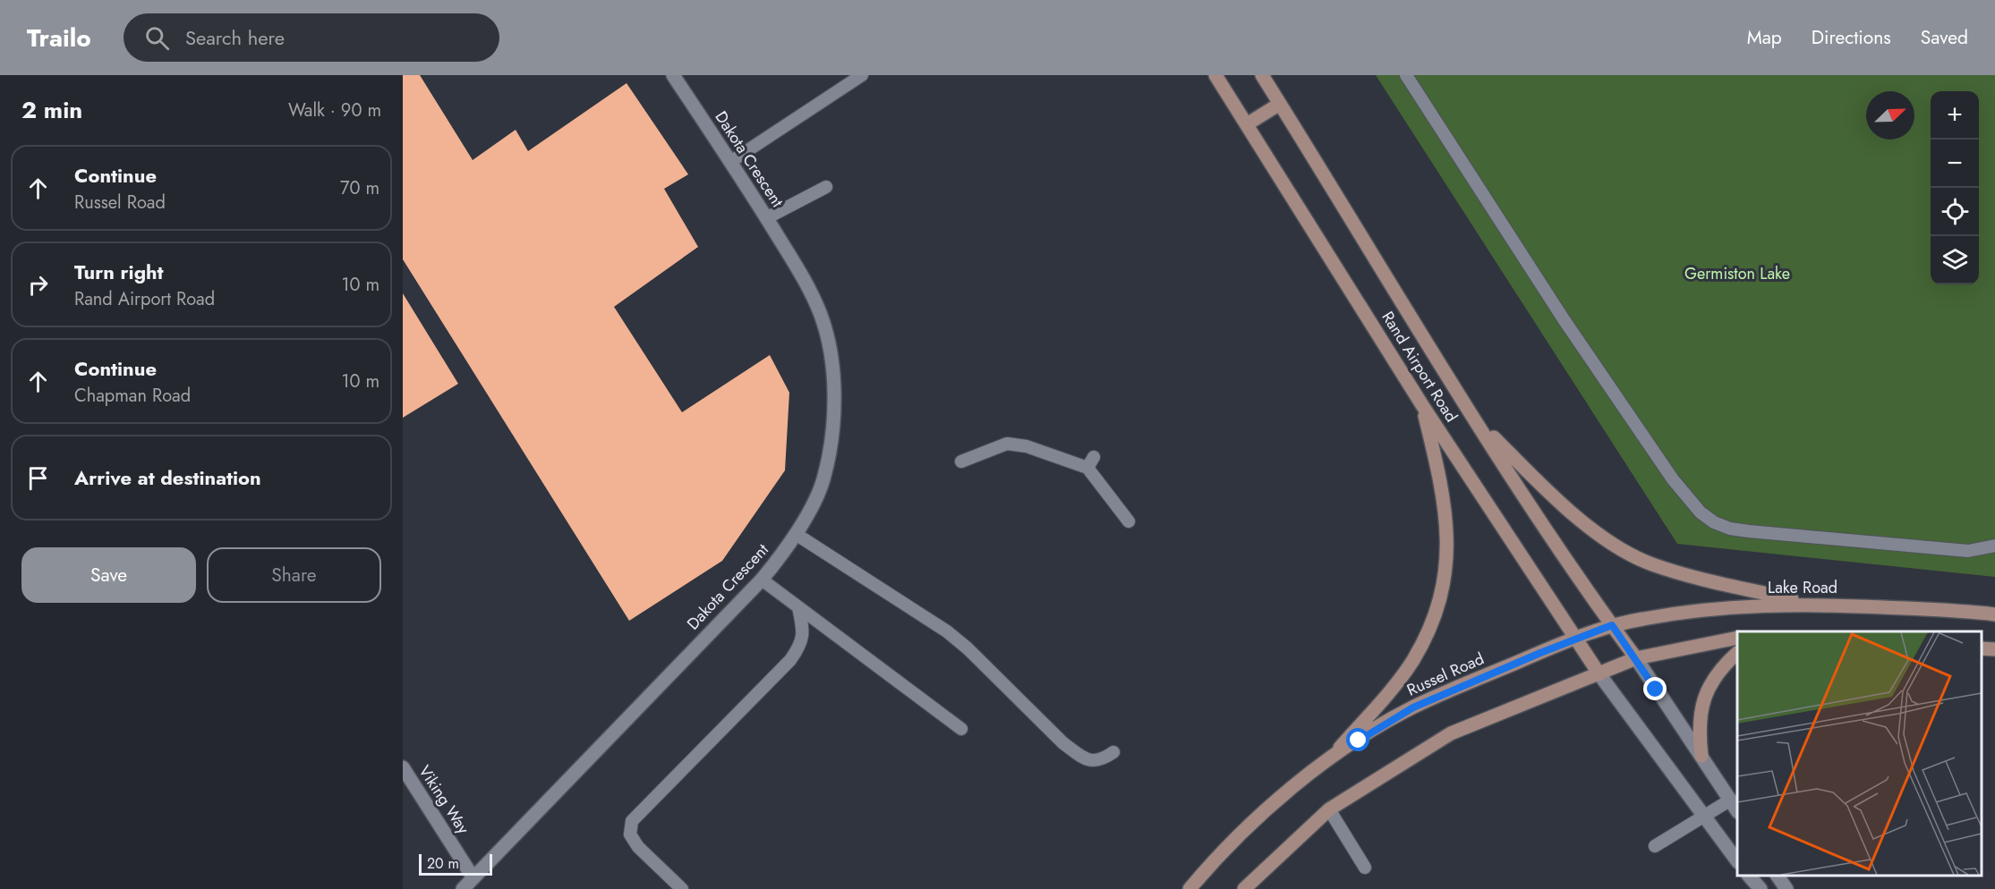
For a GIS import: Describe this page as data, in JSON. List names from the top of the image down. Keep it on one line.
{"streets":{"main road":["Rand Airport Road","Lake Road","Russel Road"],"street":["Dakota Crescent","Viking Way"]},"crossings":[["Dakota Crescent","Viking Way"],["Rand Airport Road","Lake Road"],["Rand Airport Road","Russel Road"],["Lake Road","Russel Road"]],"parks":["Germiston Lake"],"scale_bar":"20 m","north":"top right","page":{"header":"Trailo","search":"Search here","nav":["Map","Directions","Saved"],"heading":["2 min","Walk · 90 m"],"map_buttons":["+","−"],"list":[["Continue","Russel Road","70 m"],["Turn right","Rand Airport Road","10 m"],["Continue","Chapman Road","10 m"],"Arrive at destination"],"buttons":["Save","Share"],"scale":"20 m"}}
